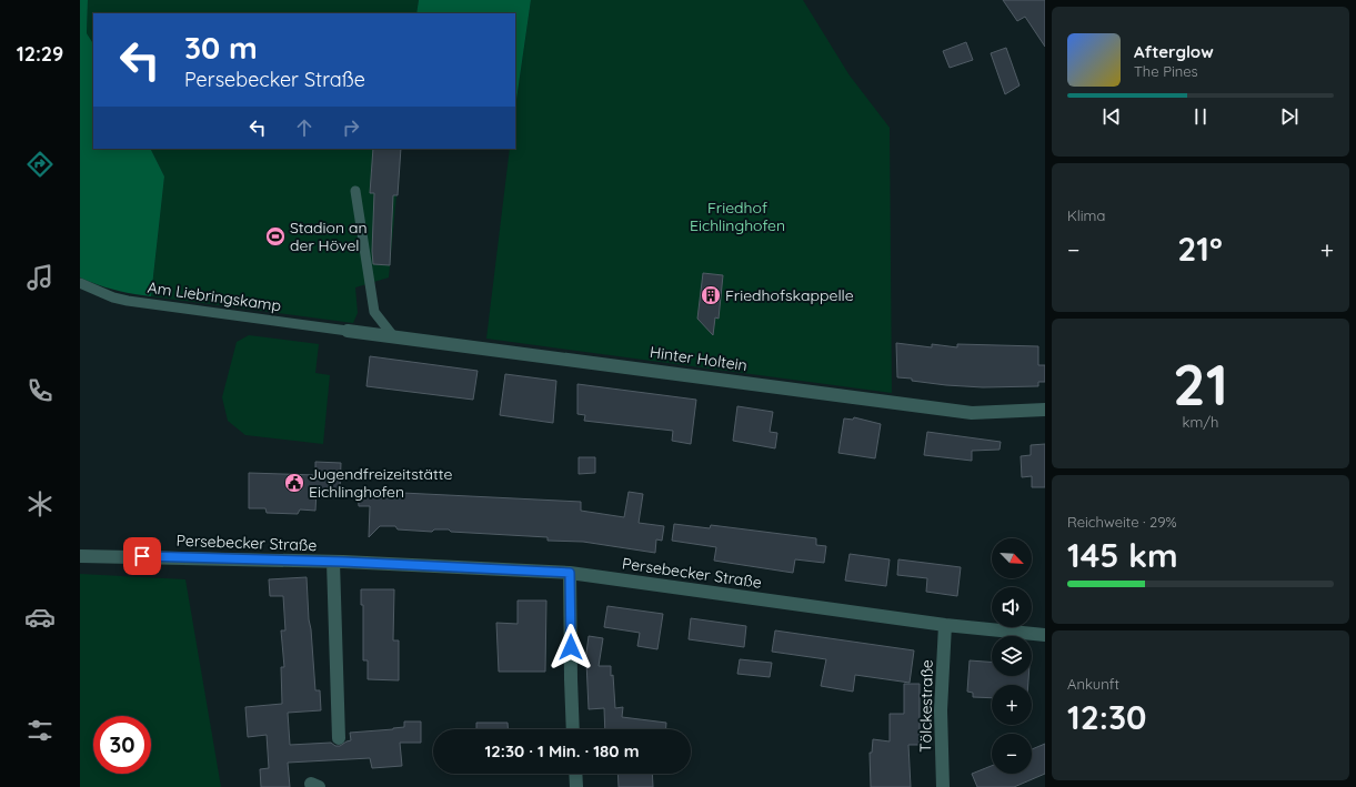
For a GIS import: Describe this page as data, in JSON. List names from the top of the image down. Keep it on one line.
{"streets":{"street":["Hinter Holtein","Persebecker Straße","Tölckestraße"],"lane":["Am Liebringskamp"]},"crossings":[["Am Liebringskamp","Hinter Holtein"],["Persebecker Straße","Tölckestraße"]],"parks":["Friedhof Eichlinghofen"],"places":{"sports":["Stadion an der Hövel"],"building":["Friedhofskappelle"],"public building":["Jugendfreizeitstätte Eichlinghofen"]},"north":"bottom right","page":{"tabs":"12:29","turn":["30 m","Persebecker Straße"],"song":["Afterglow","The Pines"],"tile":["Klima",["21","km/h"],["Reichweite · 29%","145 km"],["Ankunft","12:30"]],"heat":["−","21°","+"],"map_buttons":["+","−"],"limit":"30","trip":"12:30 · 1 Min. · 180 m"}}
